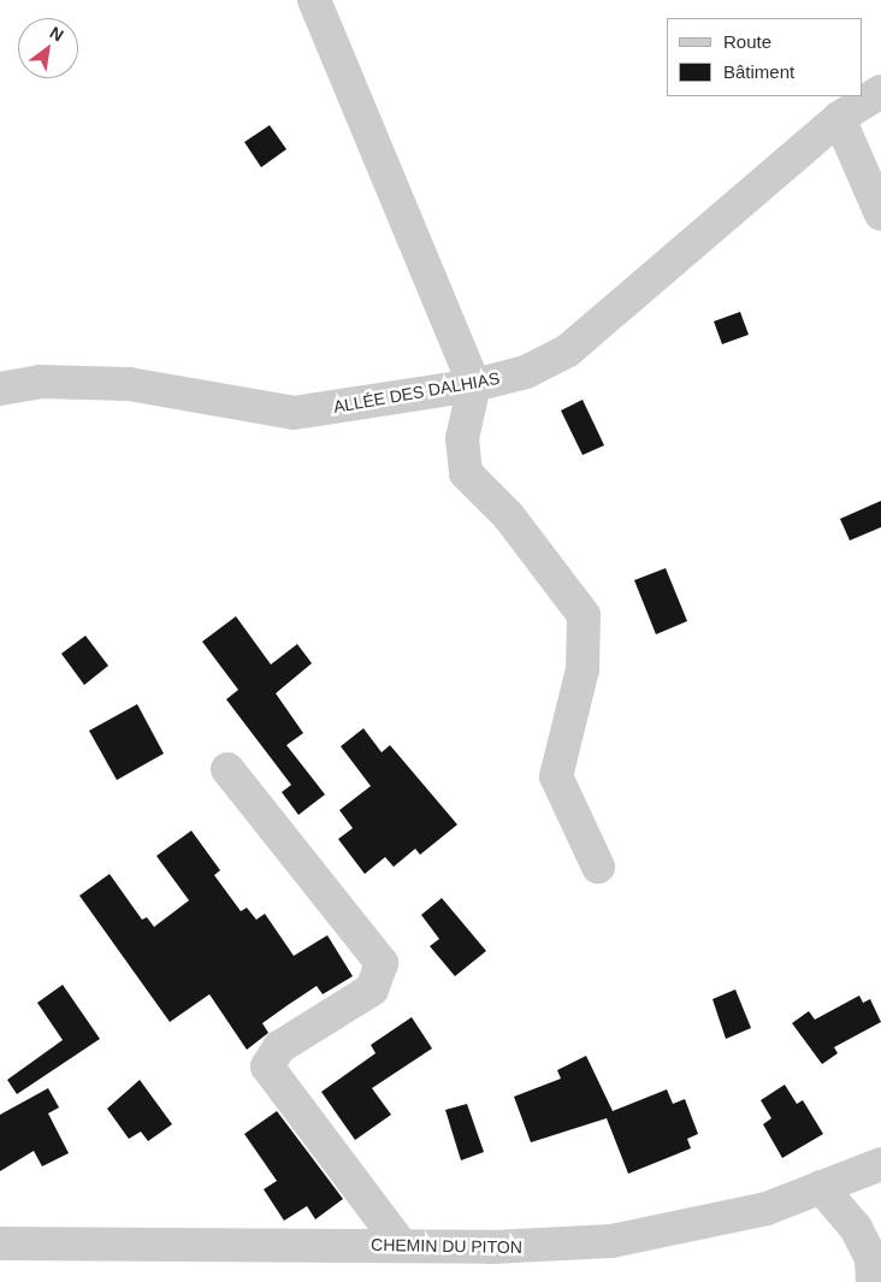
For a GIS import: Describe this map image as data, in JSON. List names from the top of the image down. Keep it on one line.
{"streets":{"street":["ALLÉE DES DALHIAS","CHEMIN DU PITON"]},"legend":["Route","Bâtiment"],"north":"top right"}
